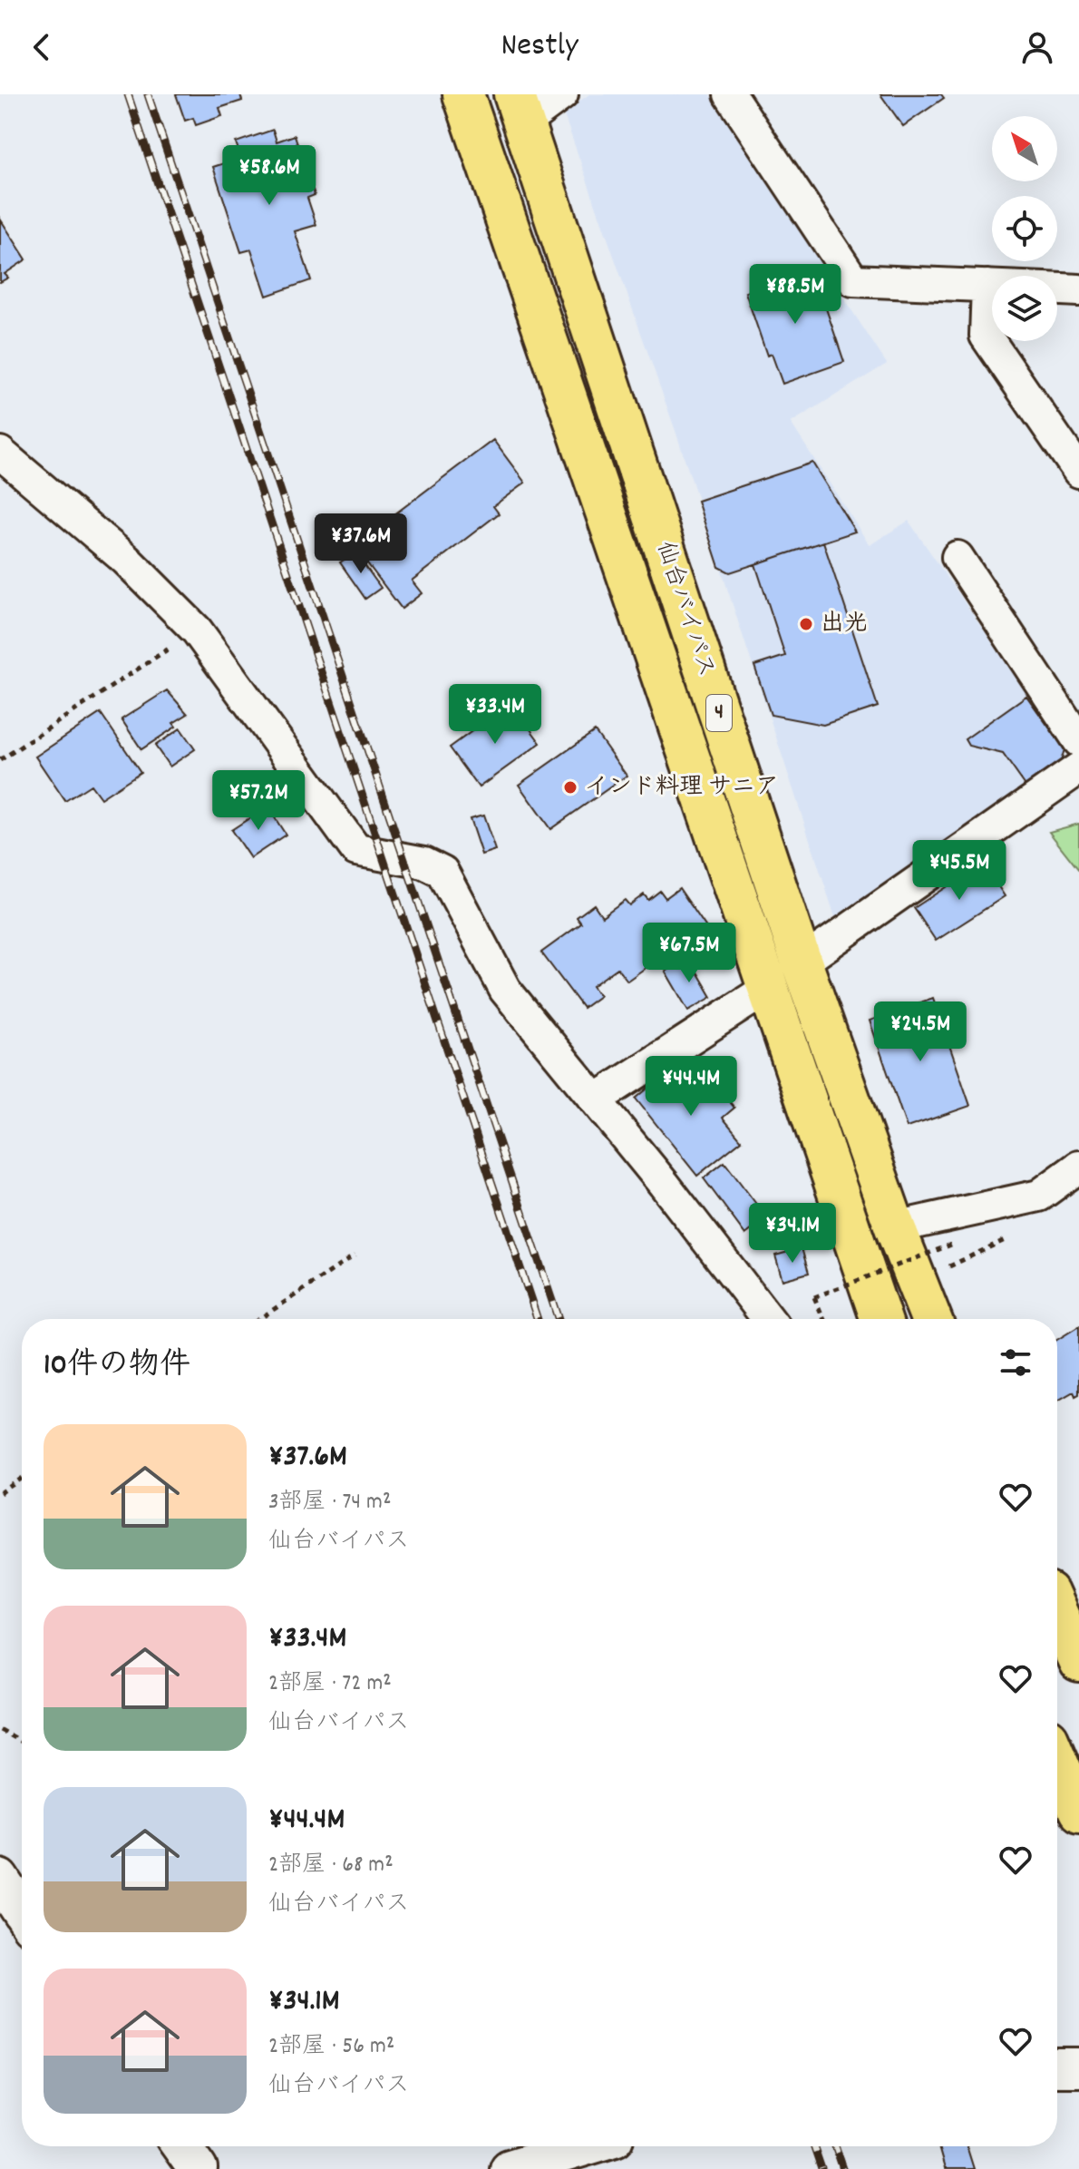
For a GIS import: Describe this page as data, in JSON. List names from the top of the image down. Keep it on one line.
{"streets":{"highway":["仙台バイパス","4"]},"places":["出光","インド料理 サニア"],"north":"top left","page":{"header":"Nestly","price":["¥58.6M","¥88.5M","¥37.6M","¥33.4M","¥57.2M","¥45.5M","¥67.5M","¥24.5M","¥44.4M","¥34.1M"],"heading":"10件の物件","list":[{"name":"¥37.6M","note":"3部屋 · 74 m² · 仙台バイパス"},{"name":"¥33.4M","note":"2部屋 · 72 m² · 仙台バイパス"},{"name":"¥44.4M","note":"2部屋 · 68 m² · 仙台バイパス"},{"name":"¥34.1M","note":"2部屋 · 56 m² · 仙台バイパス"}]}}
